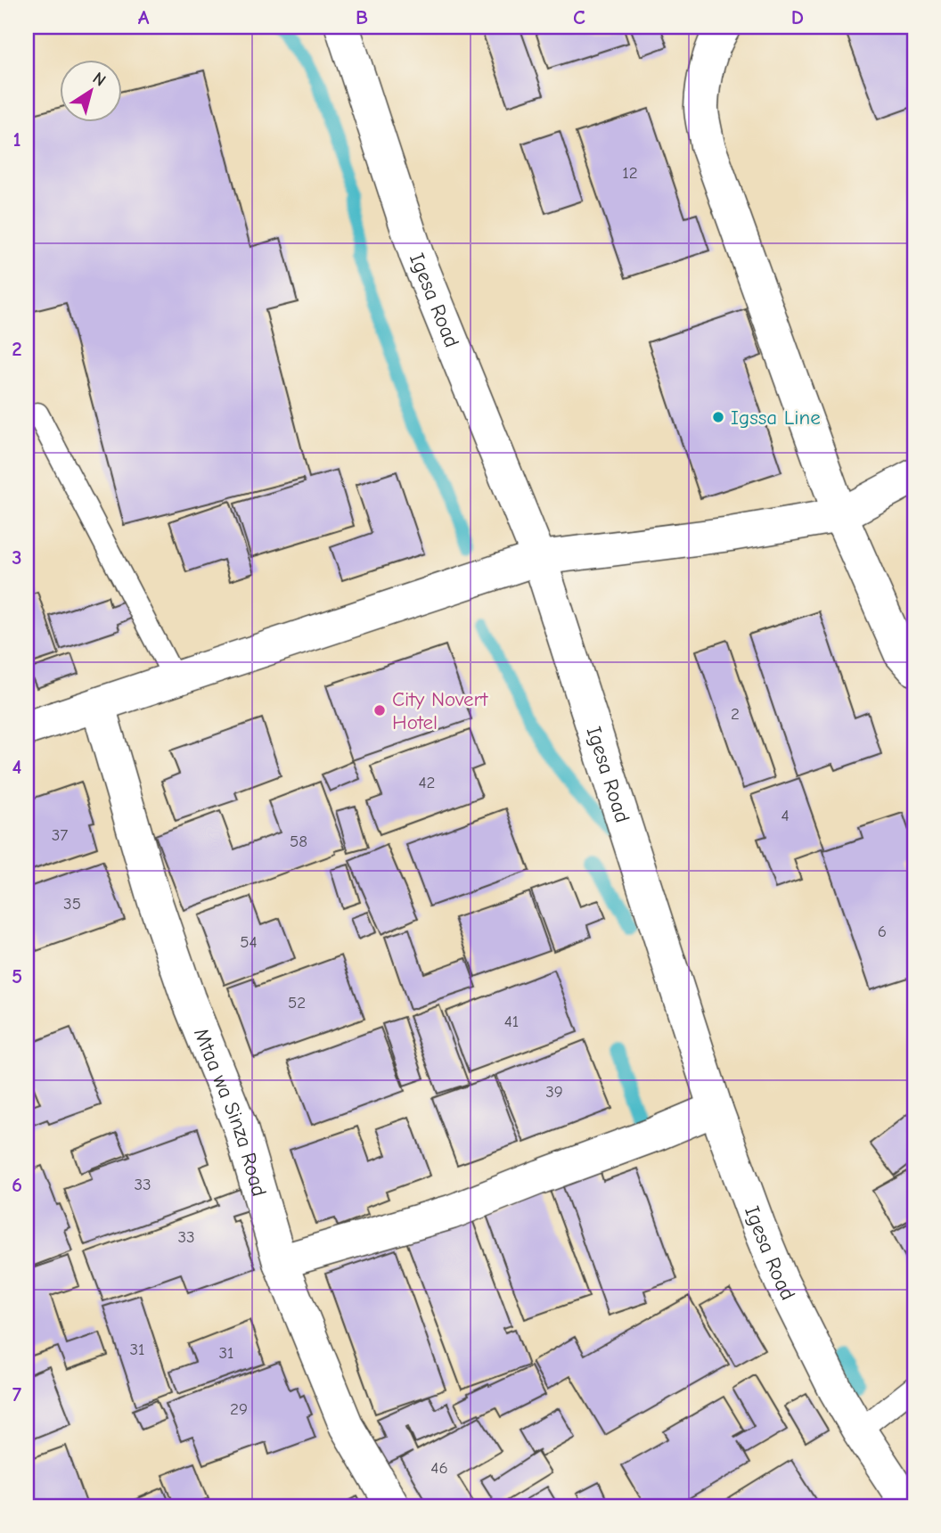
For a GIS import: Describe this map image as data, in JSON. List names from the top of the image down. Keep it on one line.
{"streets":{"street":["Igesa Road","Mtaa wa Sinza Road"]},"places":["Igssa Line","City Novert Hotel"],"house_numbers":["12","2","42","4","37","58","35","6","54","52","41","39","33","33","31","31","29","46"],"north":"top right","grid":{"columns":["A","B","C","D"],"rows":["1","2","3","4","5","6","7"]}}
